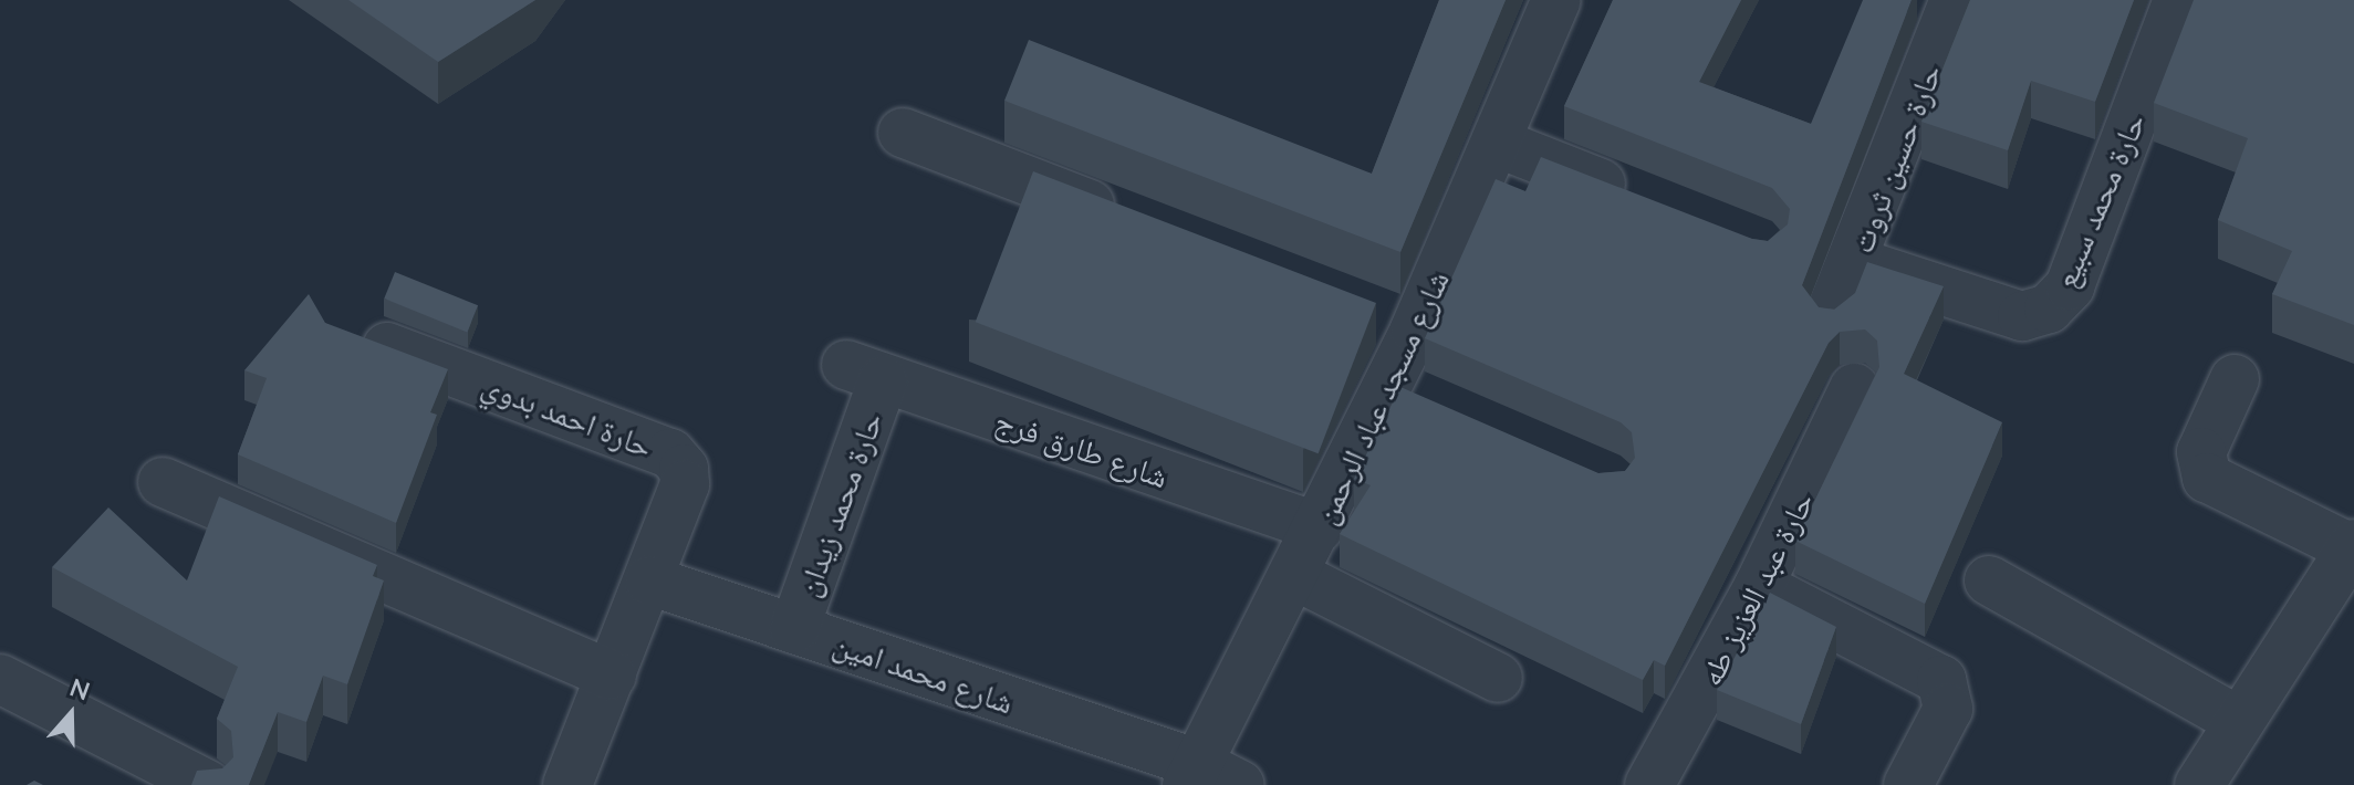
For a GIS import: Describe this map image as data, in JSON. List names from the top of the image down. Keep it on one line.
{"streets":{"street":["حارة حسين ثروت","حارة محمد سبيع","شارع مسجد عباد الرحمن","حارة احمد بدوي","شارع طارق فرج","حارة محمد زيدان","حارة عبد العزيز طه","شارع محمد امين"]},"crossings":[["حارة حسين ثروت","حارة محمد سبيع"],["شارع مسجد عباد الرحمن","شارع طارق فرج"],["شارع مسجد عباد الرحمن","شارع محمد امين"],["حارة احمد بدوي","شارع محمد امين"],["شارع طارق فرج","حارة محمد زيدان"],["حارة محمد زيدان","شارع محمد امين"]],"north":"top"}
